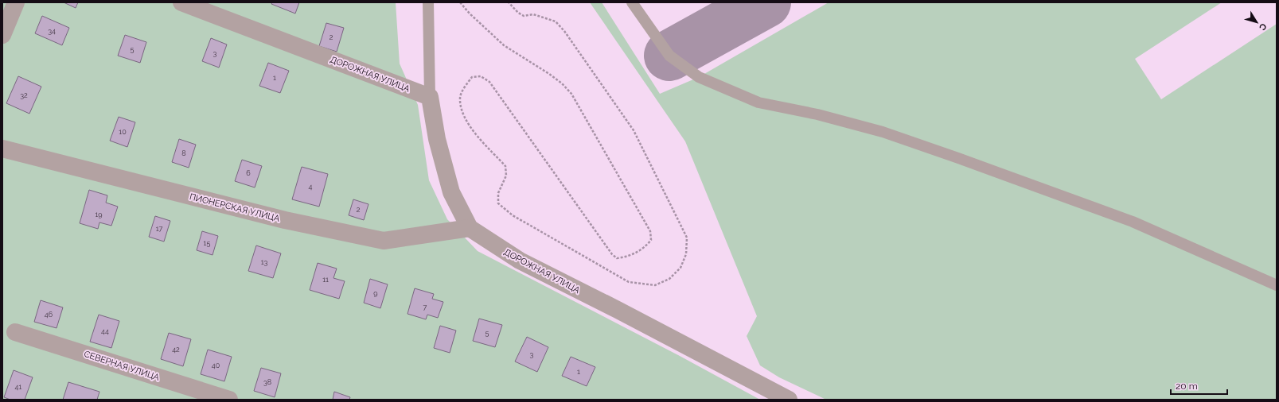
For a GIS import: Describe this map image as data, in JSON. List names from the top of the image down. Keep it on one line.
{"streets":{"street":["ДОРОЖНАЯ УЛИЦА","ПИОНЕРСКАЯ УЛИЦА","СЕВЕРНАЯ УЛИЦА"]},"crossings":[["ДОРОЖНАЯ УЛИЦА","ПИОНЕРСКАЯ УЛИЦА"]],"house_numbers":["34","2","5","3","1","32","10","8","6","4","2","19","17","15","13","11","9","7","46","44","5","42","3","40","1","38","41"],"scale_bar":"20 m","north":"bottom right"}
